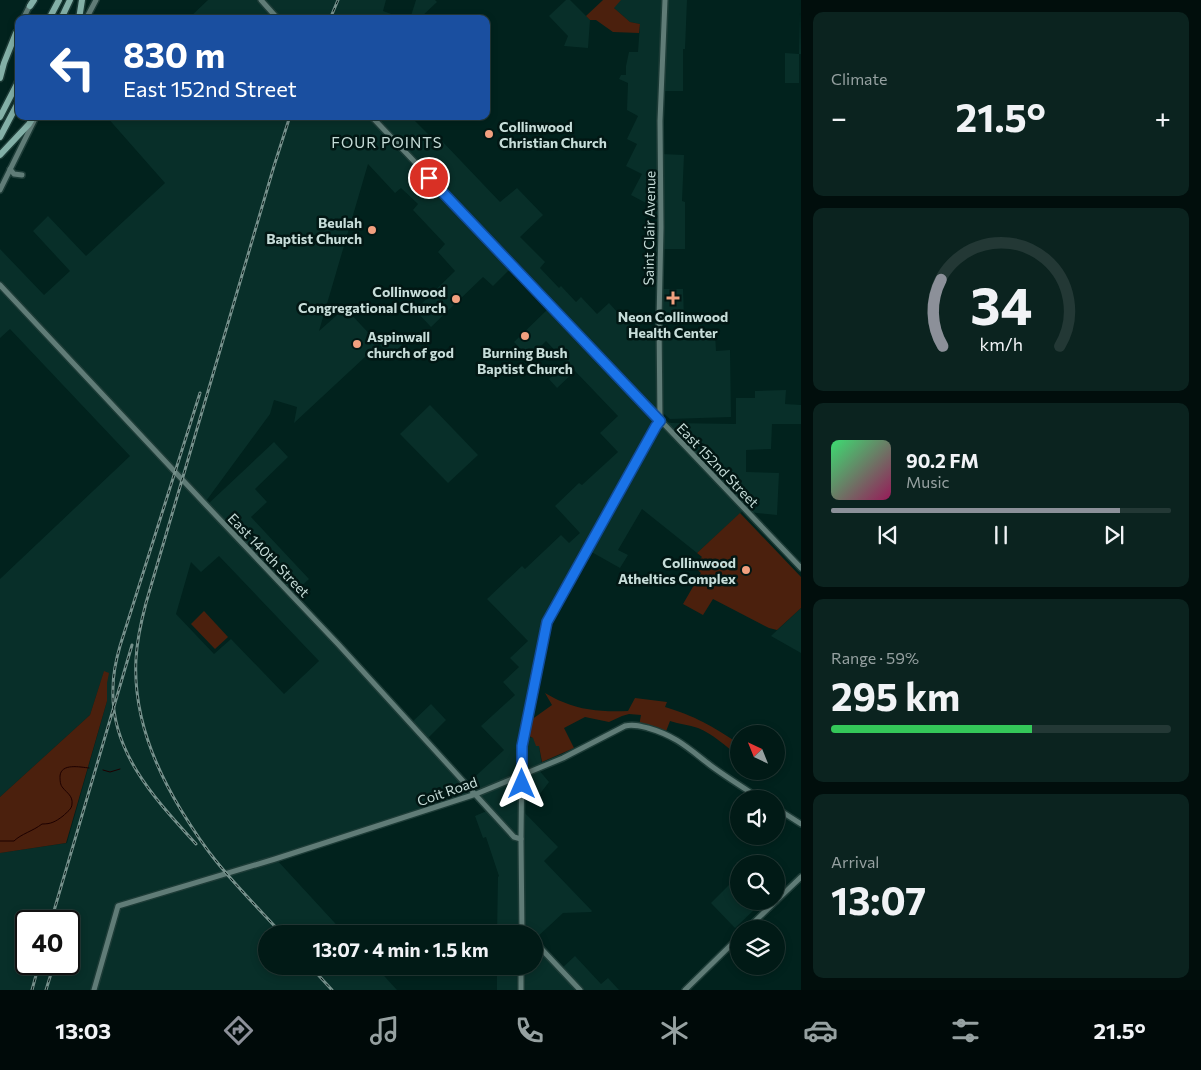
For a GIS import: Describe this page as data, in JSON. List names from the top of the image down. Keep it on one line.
{"streets":{"street":["Saint Clair Avenue","East 152nd Street","East 140th Street","Coit Road"]},"crossings":[["Saint Clair Avenue","East 152nd Street"],["East 140th Street","Coit Road"]],"districts":["FOUR POINTS"],"places":{"other":["Collinwood Christian Church","Beulah Baptist Church","Collinwood Congregational Church","Burning Bush Baptist Church","Aspinwall church of god","Collinwood Atheltics Complex"],"health":["Neon Collinwood Health Center"]},"north":"top left","page":{"tile":["Climate",["Range · 59%","295 km"],["Arrival","13:07"]],"turn":["830 m","East 152nd Street"],"heat":["−","21.5°","+"],"song":["90.2 FM","Music"],"limit":"40","trip":"13:07 · 4 min · 1.5 km","tabs":["13:03","21.5°"],"gauge":["34","km/h"]}}
